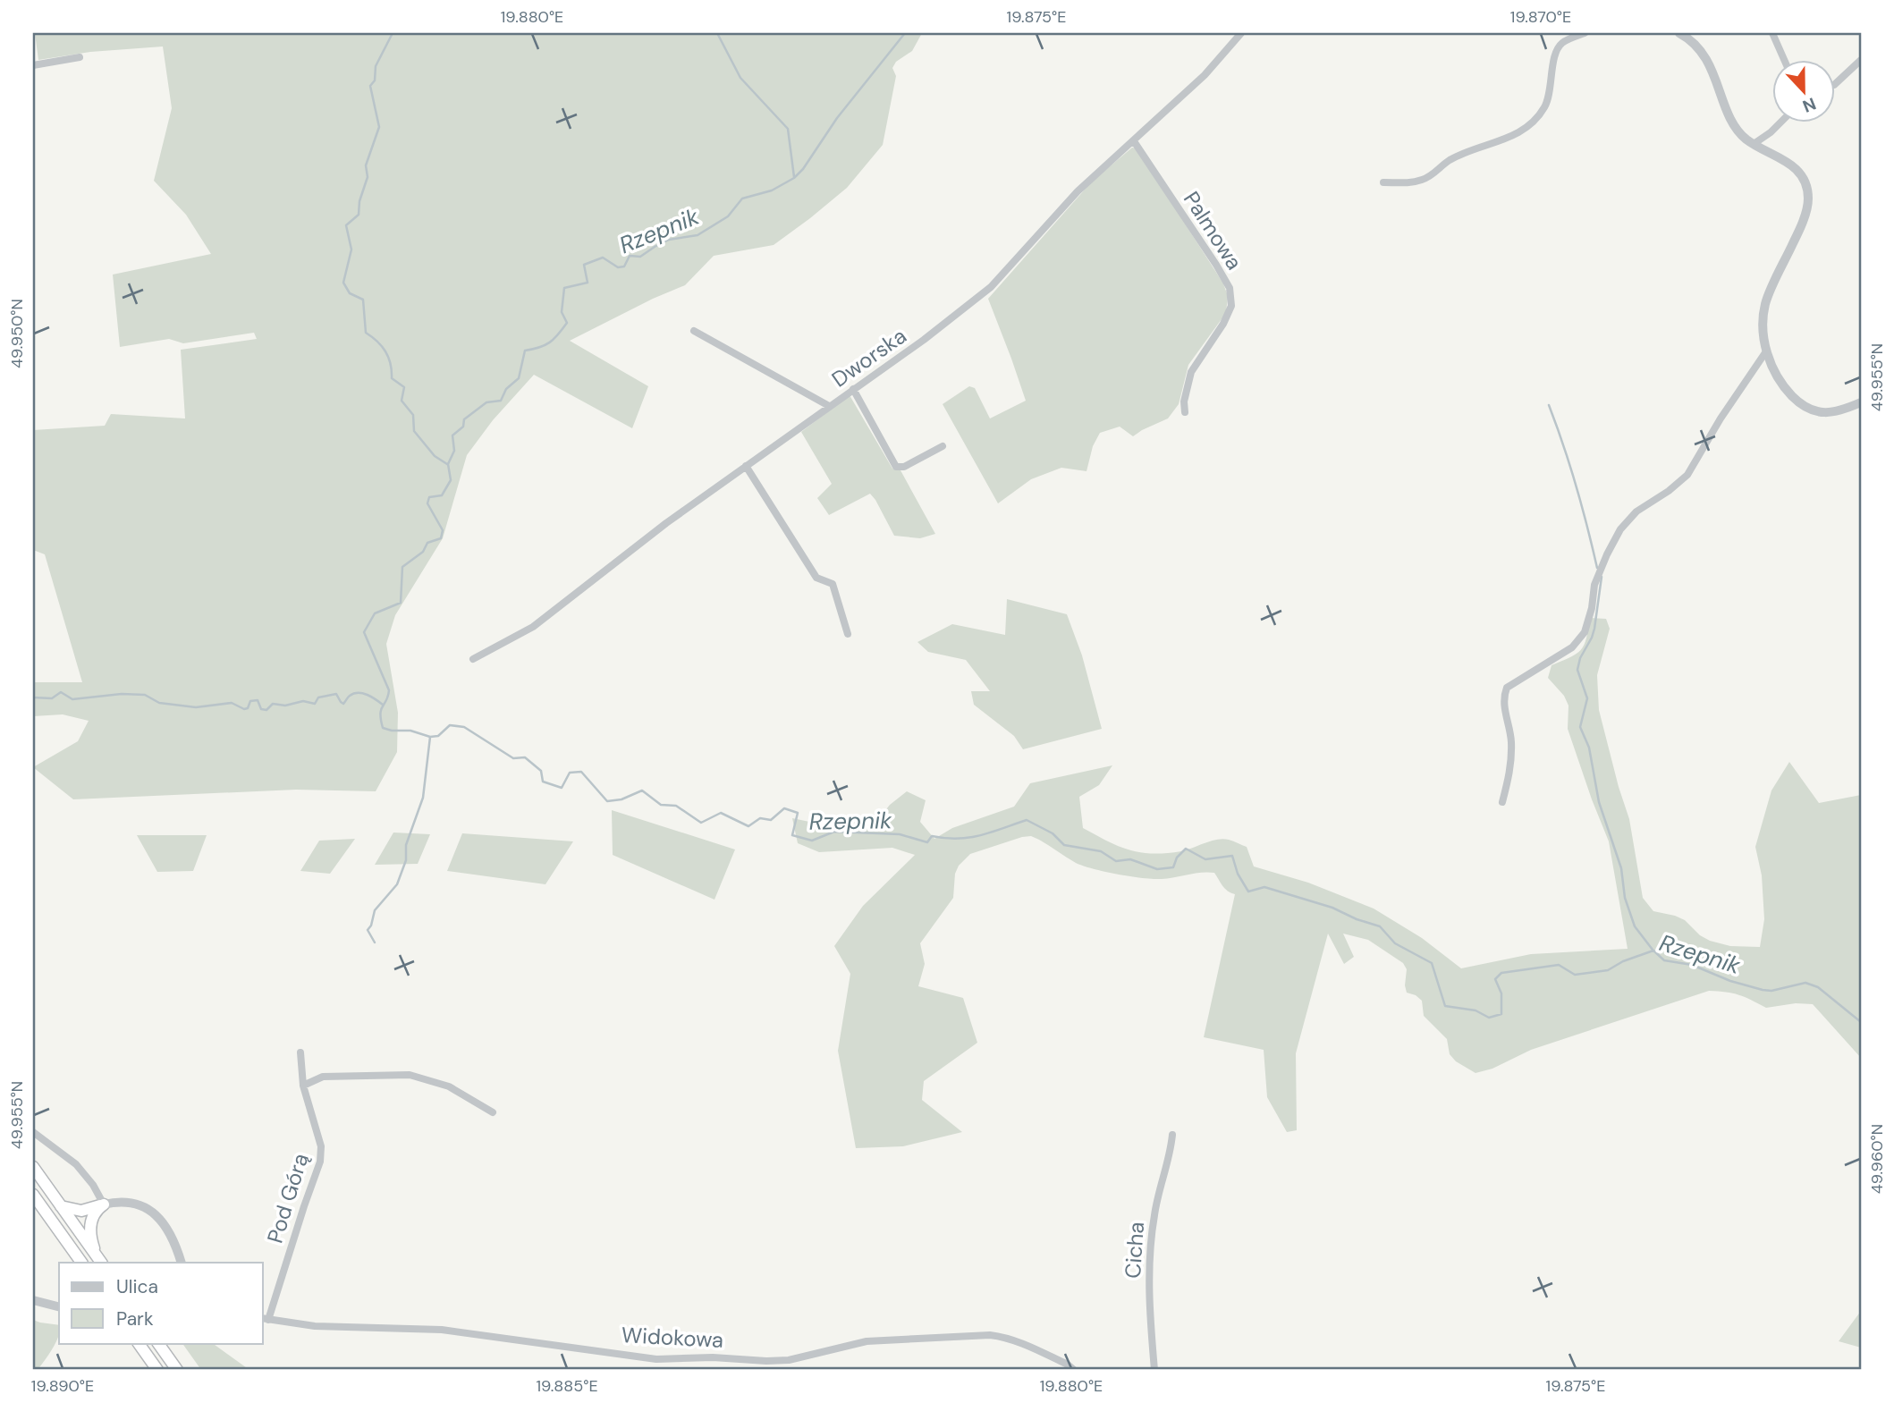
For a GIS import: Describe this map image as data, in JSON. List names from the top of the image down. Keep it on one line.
{"streets":{"street":["Palmowa","Dworska","Pod Górą","Cicha","Widokowa"]},"crossings":[["Palmowa","Dworska"],["Pod Górą","Widokowa"]],"water":["Rzepnik"],"legend":["Ulica","Park"],"north":"bottom","coordinates":["19.880°E","19.875°E","19.870°E","49.950°N","49.955°N","49.960°N","19.890°E","19.885°E"]}
